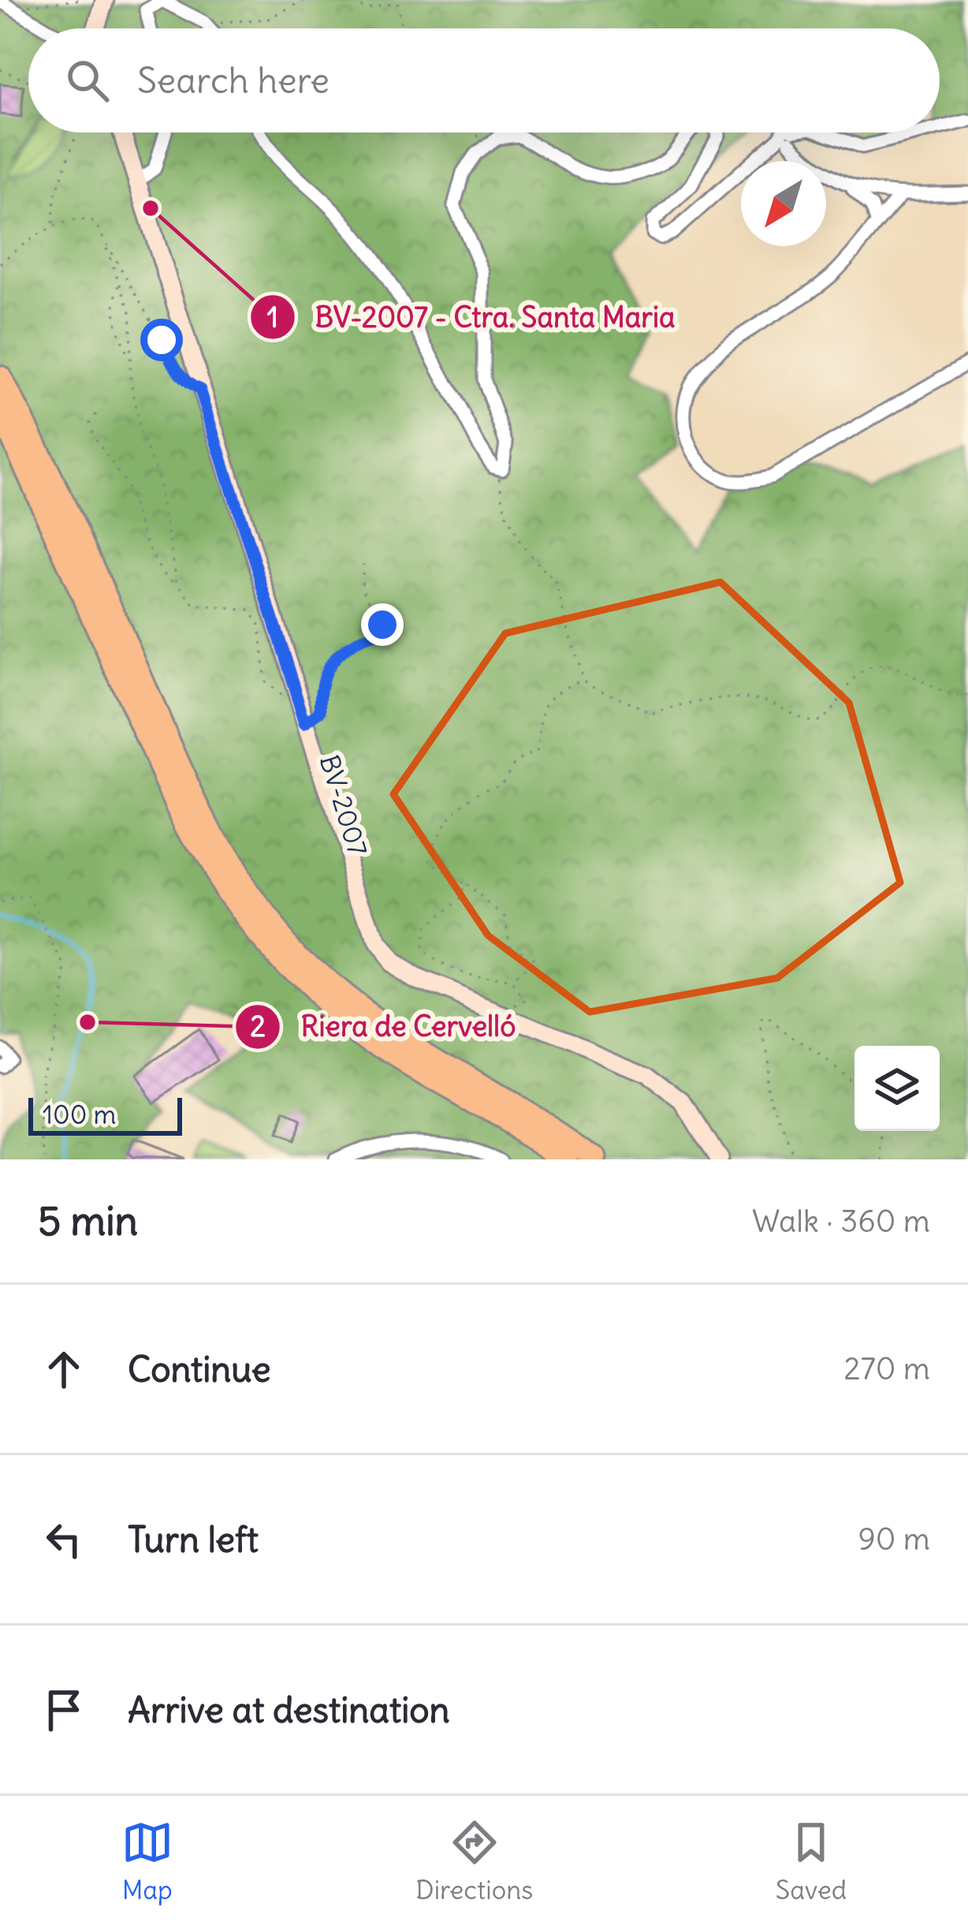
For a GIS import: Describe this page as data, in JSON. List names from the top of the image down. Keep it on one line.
{"streets":{"street":["BV-2007"]},"places":["BV-2007 - Ctra. Santa Maria","Riera de Cervelló"],"scale_bar":"100 m","north":"bottom left","page":{"search":"Search here","scale":"100 m","heading":["5 min","Walk · 360 m"],"list":[["Continue","270 m"],["Turn left","90 m"],"Arrive at destination"],"nav":["Map","Directions","Saved"]}}
